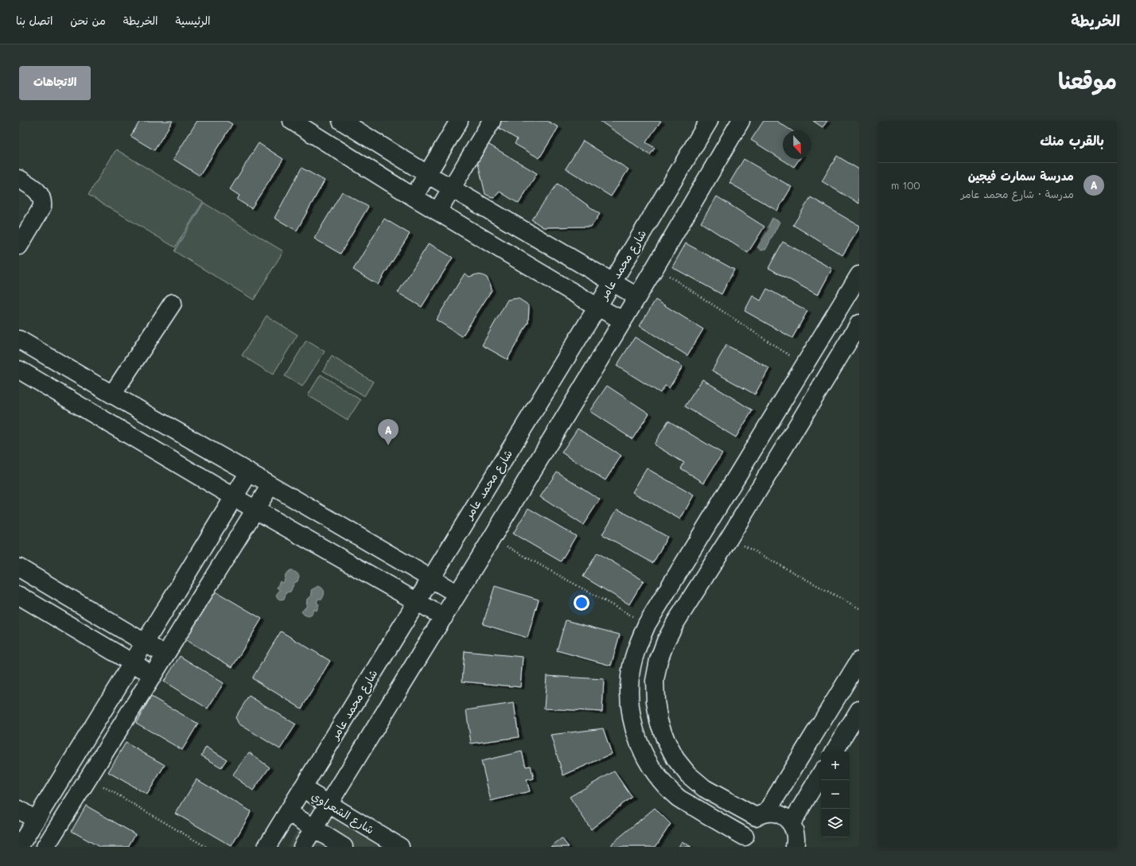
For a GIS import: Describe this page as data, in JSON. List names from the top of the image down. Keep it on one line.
{"streets":{"street":["شارع محمد عامر","شارع الشعراوي"]},"crossings":[["شارع محمد عامر","شارع الشعراوي"]],"north":"bottom","page":{"header":"الخريطة","nav":["الرئيسية","الخريطة","من نحن","اتصل بنا"],"title":"موقعنا","buttons":"الاتجاهات","heading":"بالقرب منك","list":[{"mark":"A","name":"مدرسة سمارت فيجين","note":"مدرسة · شارع محمد عامر","value":"100 m"}],"pins":"A","map_buttons":["+","−"]}}
